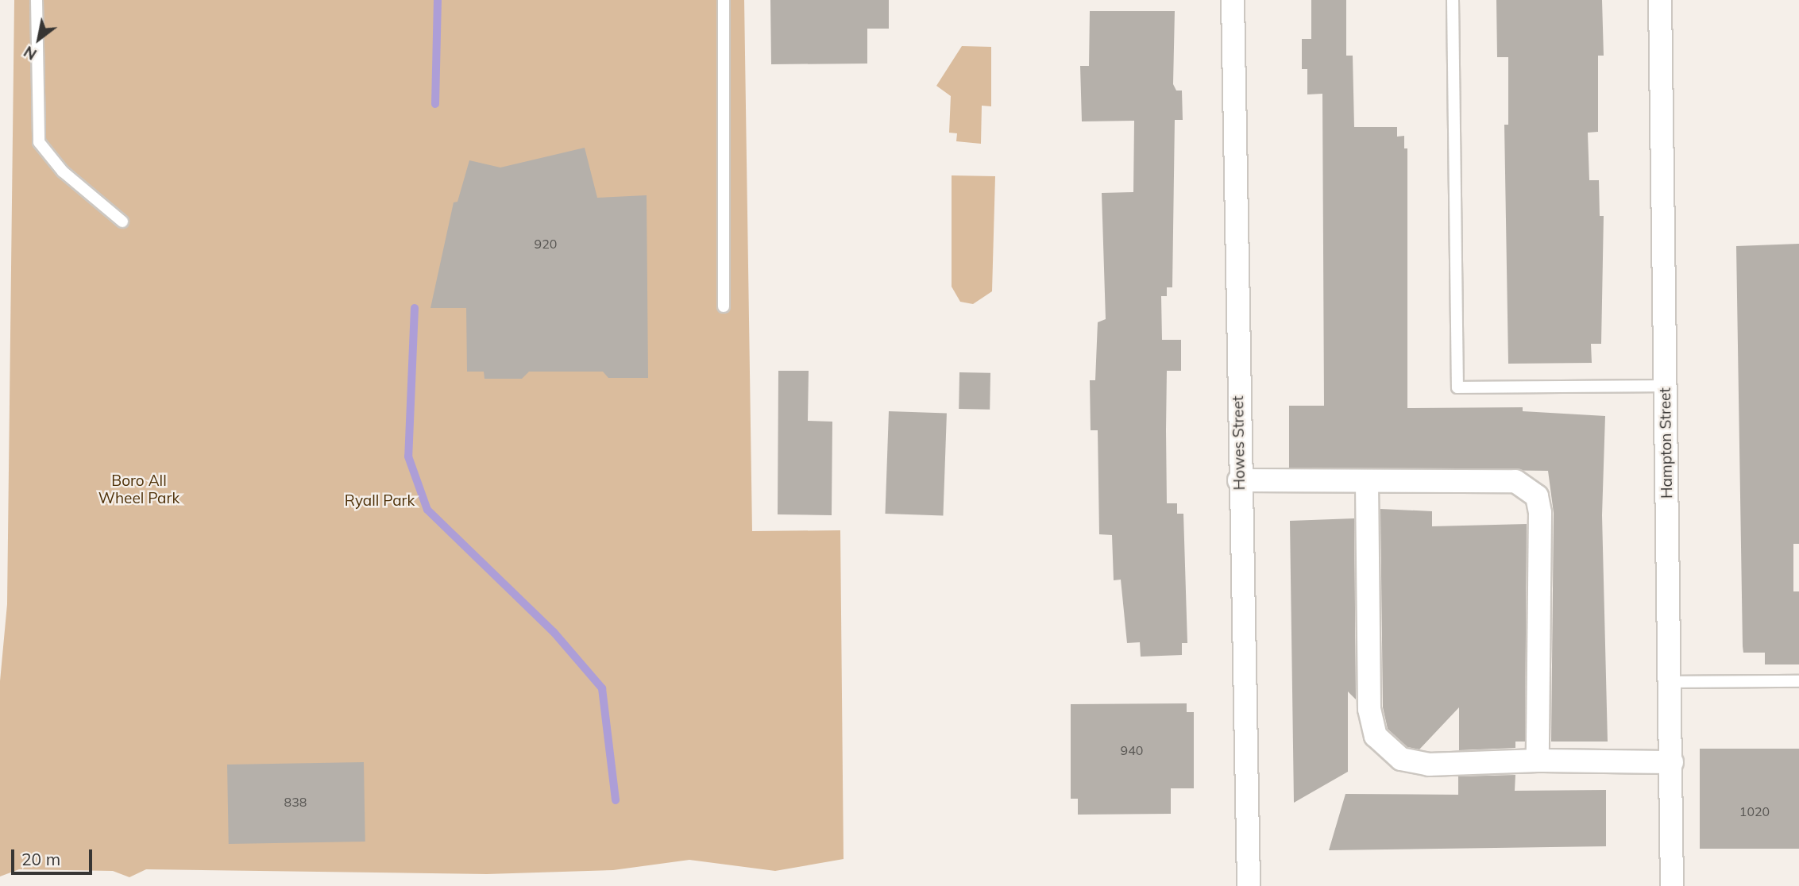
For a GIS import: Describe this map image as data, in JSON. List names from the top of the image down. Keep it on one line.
{"streets":{"street":["Howes Street","Hampton Street"]},"parks":["Boro All Wheel Park","Ryall Park"],"house_numbers":["920","940","838","1020"],"scale_bar":"20 m","north":"bottom left"}
